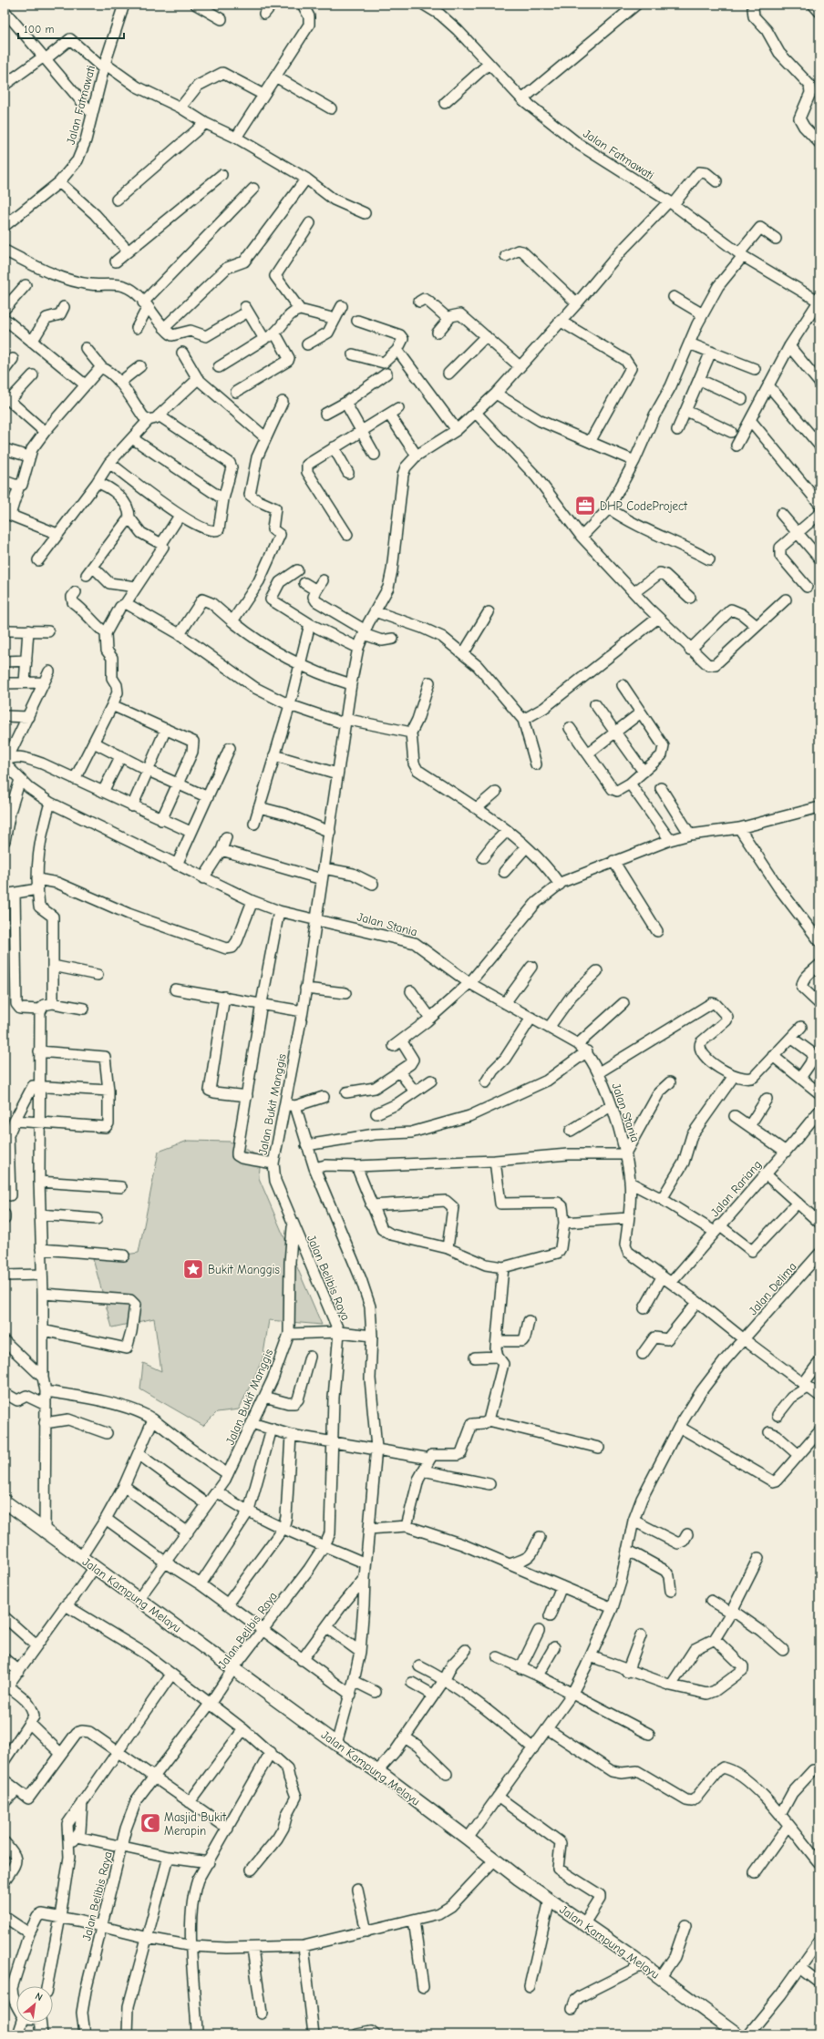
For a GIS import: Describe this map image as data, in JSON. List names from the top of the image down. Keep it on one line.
{"streets":{"main road":["Jalan Kampung Melayu"],"street":["Jalan Fatmawati","Jalan Stania","Jalan Bukit Manggis","Jalan Rariang","Jalan Belibis Raya","Jalan Delima"]},"crossings":[["Jalan Fatmawati","Jalan Bukit Manggis"],["Jalan Stania","Jalan Bukit Manggis"],["Jalan Stania","Jalan Rariang"],["Jalan Stania","Jalan Delima"],["Jalan Bukit Manggis","Jalan Belibis Raya"],["Jalan Bukit Manggis","Jalan Kampung Melayu"],["Jalan Belibis Raya","Jalan Kampung Melayu"],["Jalan Delima","Jalan Kampung Melayu"]],"places":{"office":["DHP CodeProject"],"place":["Bukit Manggis"],"mosque":["Masjid Bukit Merapin"]},"scale_bar":"100 m","north":"top right"}
